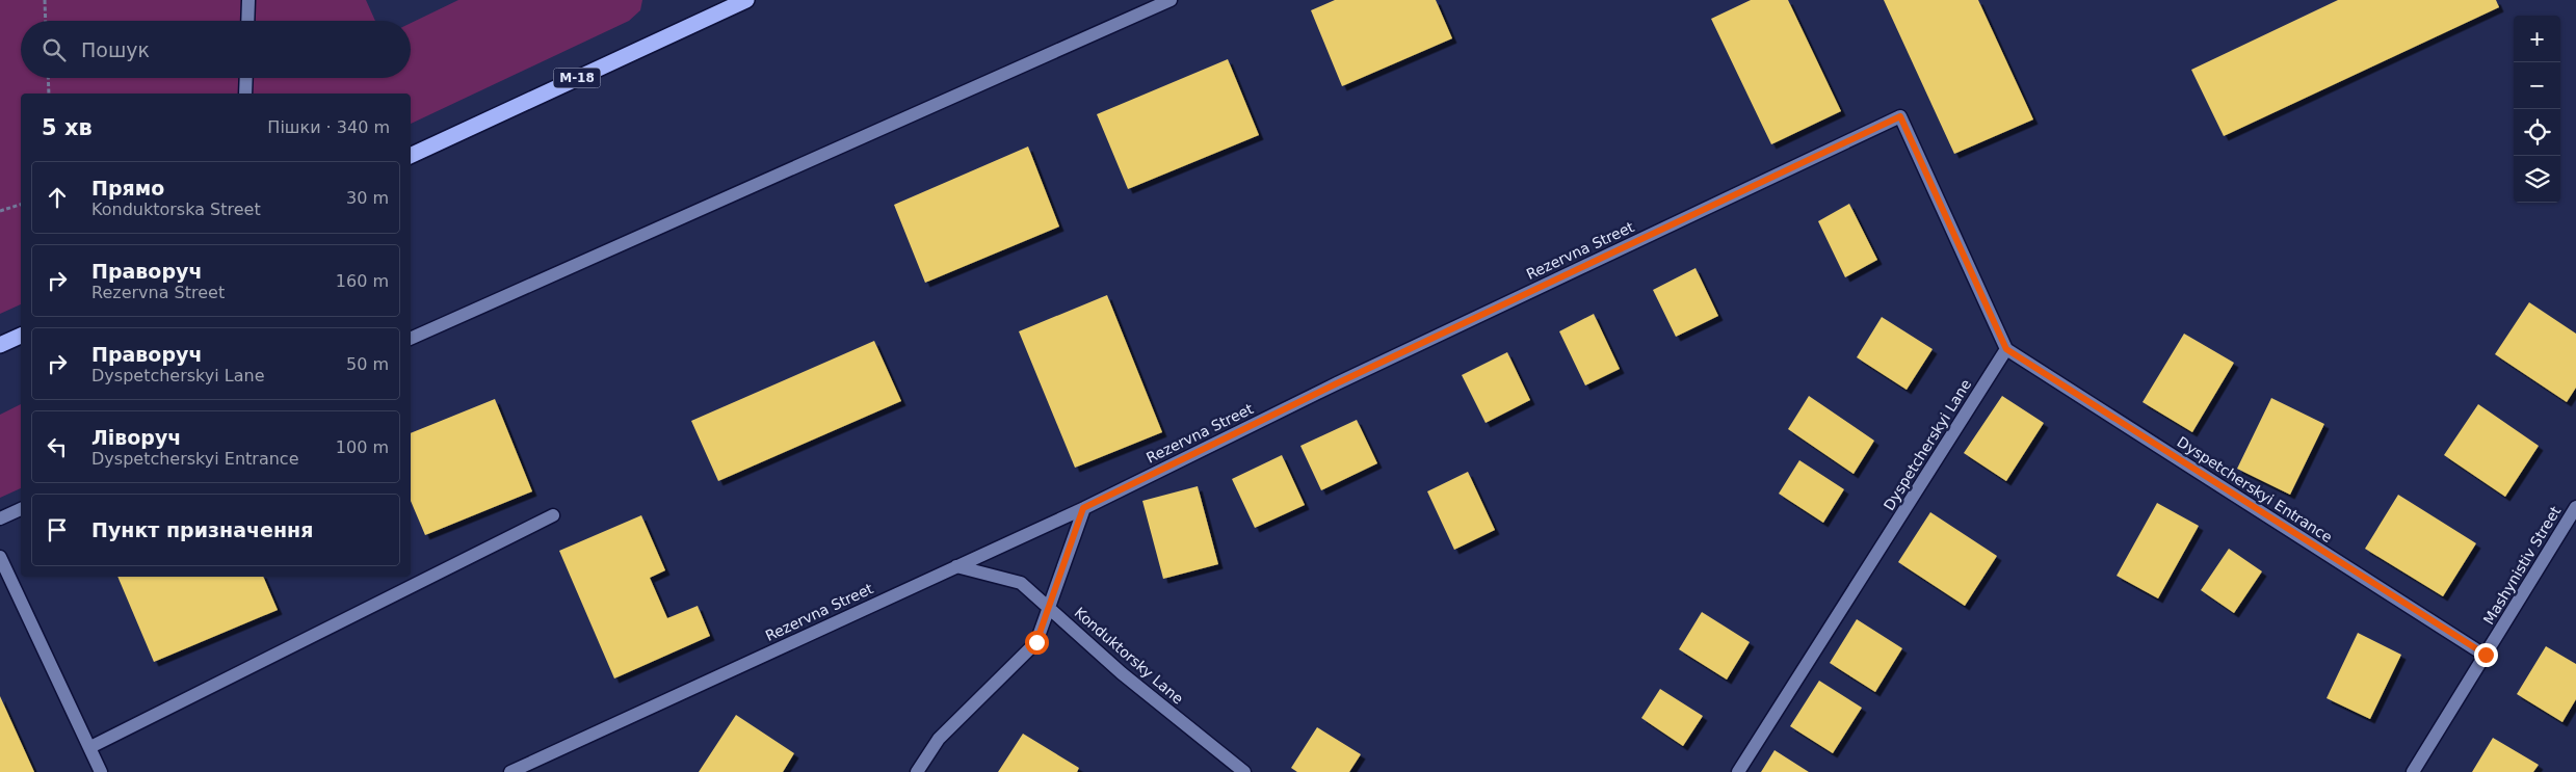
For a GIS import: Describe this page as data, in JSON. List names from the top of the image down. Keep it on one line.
{"streets":{"highway":["М-18"],"street":["Rezervna Street","Dyspetcherskyi Lane","Dyspetcherskyi Entrance","Mashynistiv Street","Konduktorsky Lane"]},"crossings":[["Rezervna Street","Dyspetcherskyi Lane"],["Rezervna Street","Dyspetcherskyi Entrance"],["Rezervna Street","Konduktorsky Lane"],["Dyspetcherskyi Lane","Dyspetcherskyi Entrance"],["Dyspetcherskyi Entrance","Mashynistiv Street"]],"page":{"map_buttons":["+","−"],"search":"Пошук","heading":["5 хв","Пішки · 340 m"],"list":[["Прямо","Konduktorska Street","30 m"],["Праворуч","Rezervna Street","160 m"],["Праворуч","Dyspetcherskyi Lane","50 m"],["Ліворуч","Dyspetcherskyi Entrance","100 m"],"Пункт призначення"]}}
